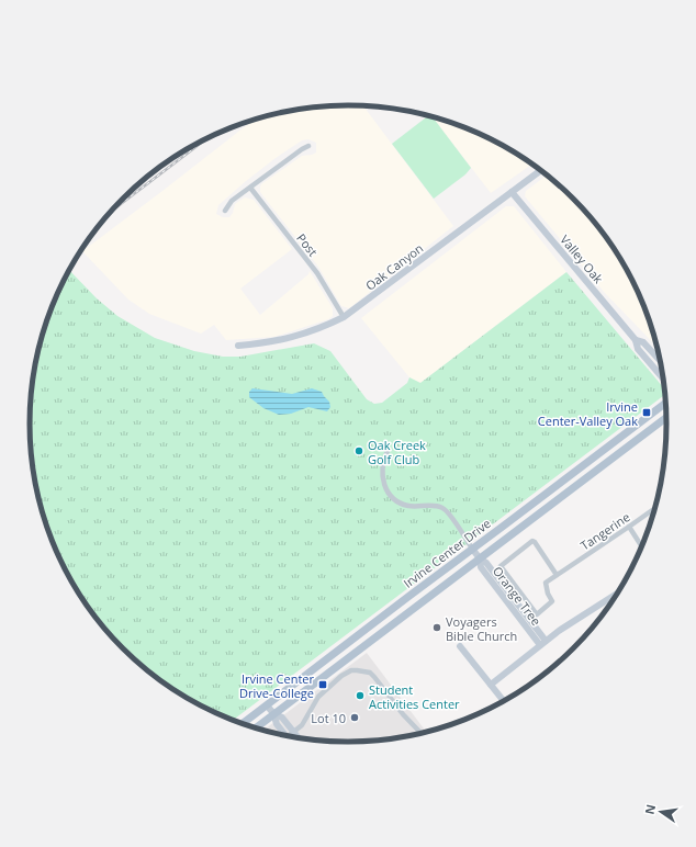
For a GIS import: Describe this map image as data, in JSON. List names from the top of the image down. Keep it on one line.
{"streets":{"main road":["Irvine Center Drive"],"street":["Post","Valley Oak","Oak Canyon","Tangerine","Orange Tree"]},"crossings":[["Post","Oak Canyon"],["Valley Oak","Oak Canyon"],["Irvine Center Drive","Orange Tree"]],"places":{"transit":["Irvine Center-Valley Oak","Irvine Center Drive-College"],"other":["Oak Creek Golf Club","Voyagers Bible Church","Student Activities Center","Lot 10"]},"north":"left"}
